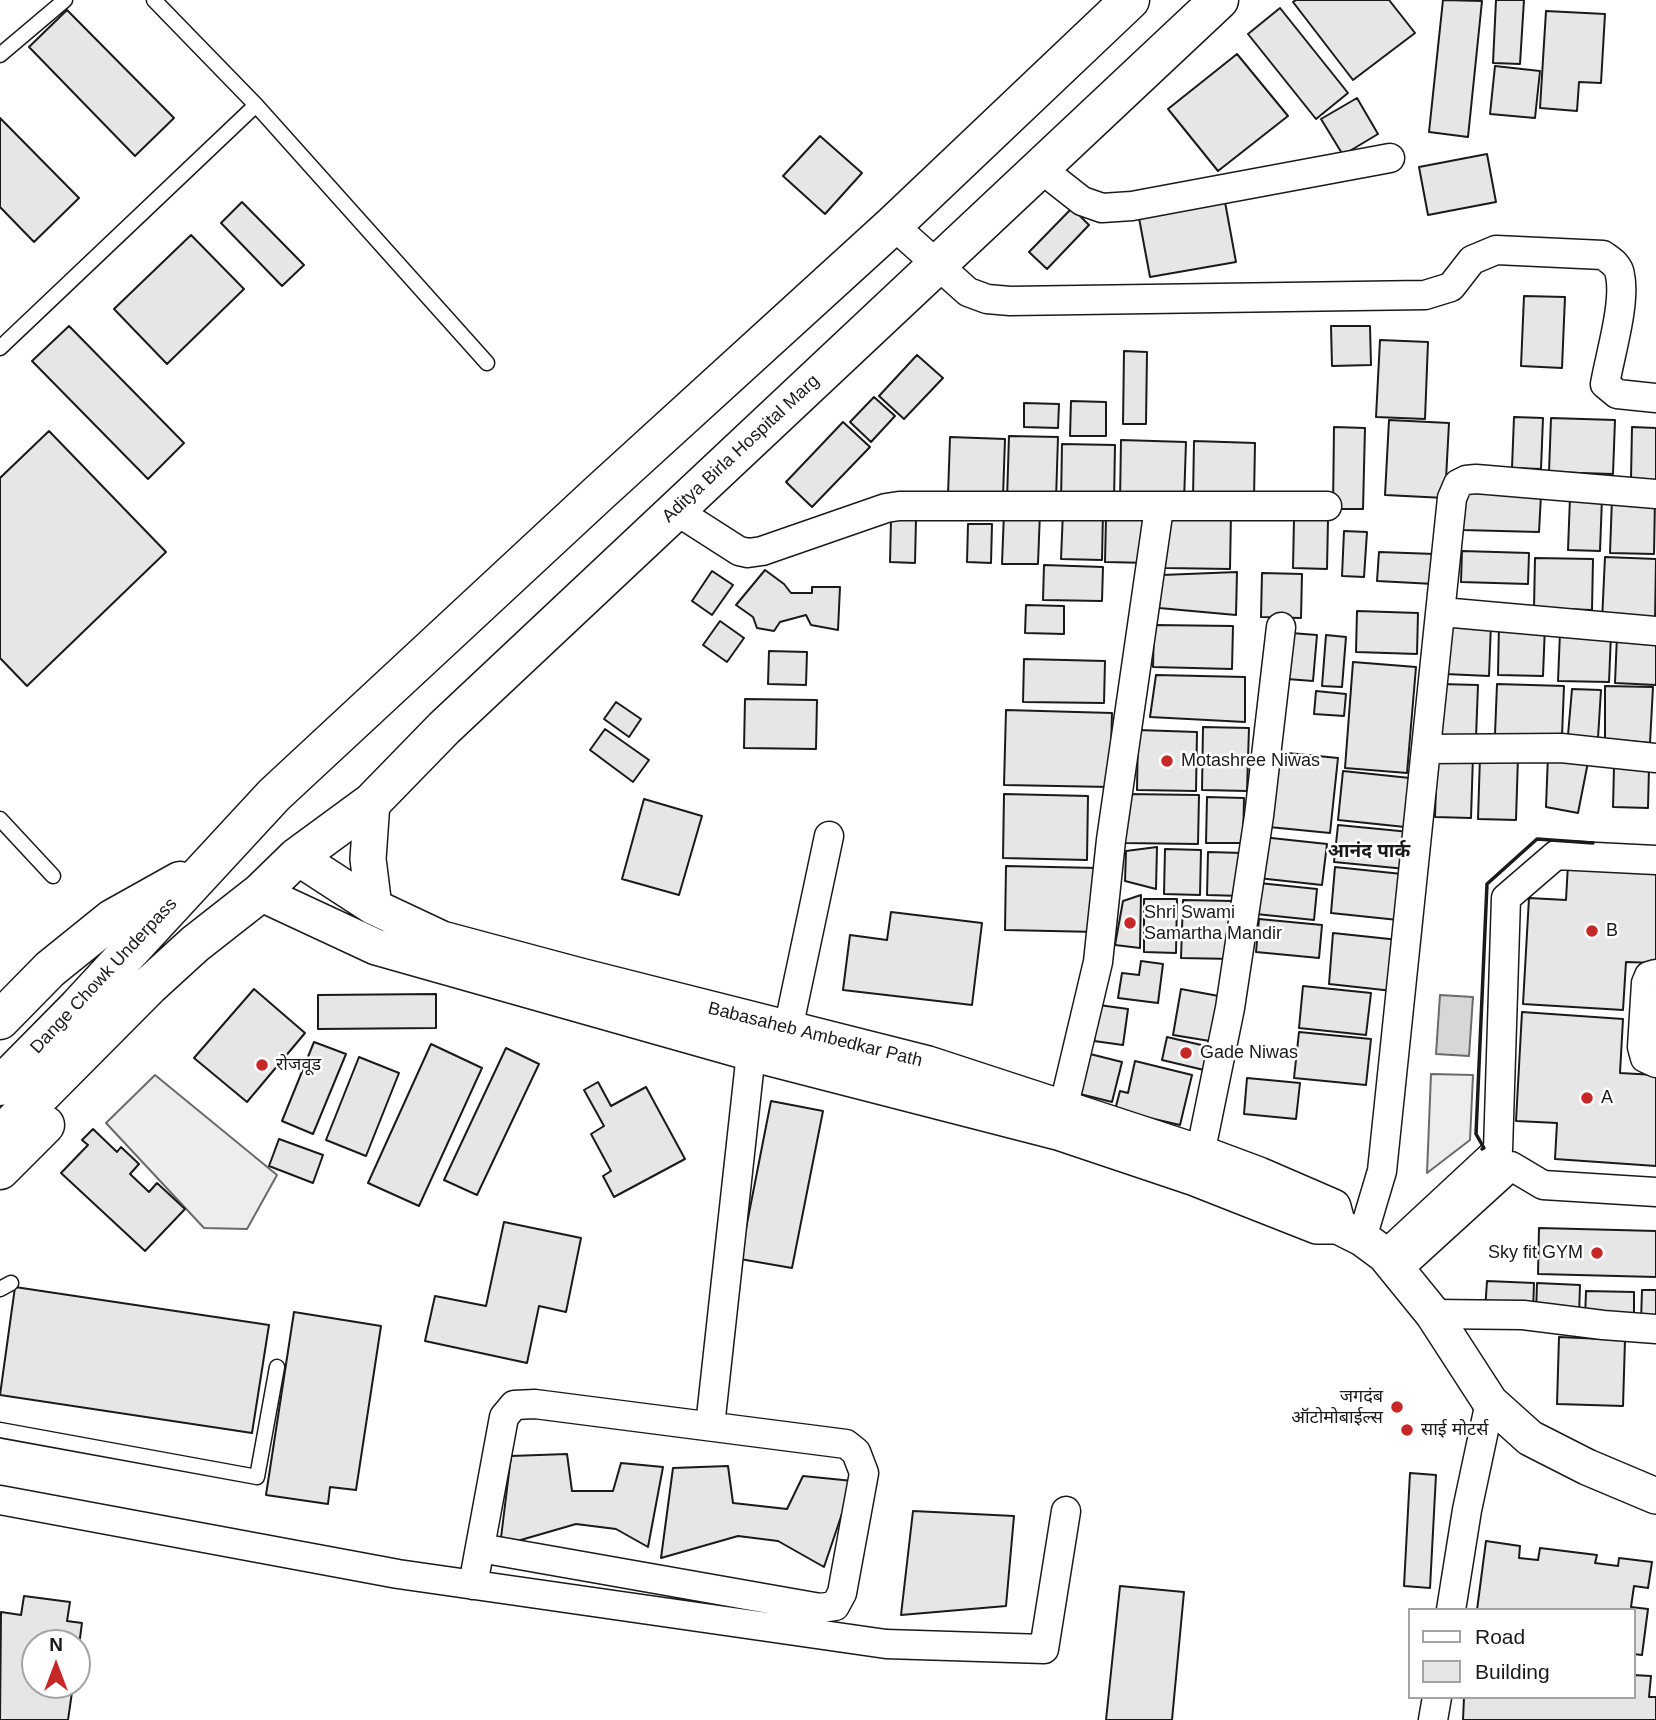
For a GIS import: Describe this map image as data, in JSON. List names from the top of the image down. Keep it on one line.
{"streets":{"main road":["Aditya Birla Hospital Marg","Dange Chowk Underpass"],"street":["Babasaheb Ambedkar Path"]},"crossings":[["Aditya Birla Hospital Marg","Dange Chowk Underpass"],["Aditya Birla Hospital Marg","Babasaheb Ambedkar Path"],["Dange Chowk Underpass","Babasaheb Ambedkar Path"]],"districts":["आनंद पार्क"],"places":["Motashree Niwas","Shri Swami Samartha Mandir","B","Gade Niwas","रोजवूड","A","Sky fit GYM","जगदंब ऑटोमोबाईल्स","साई मोटर्स"],"legend":["Road","Building"],"north":"top"}
